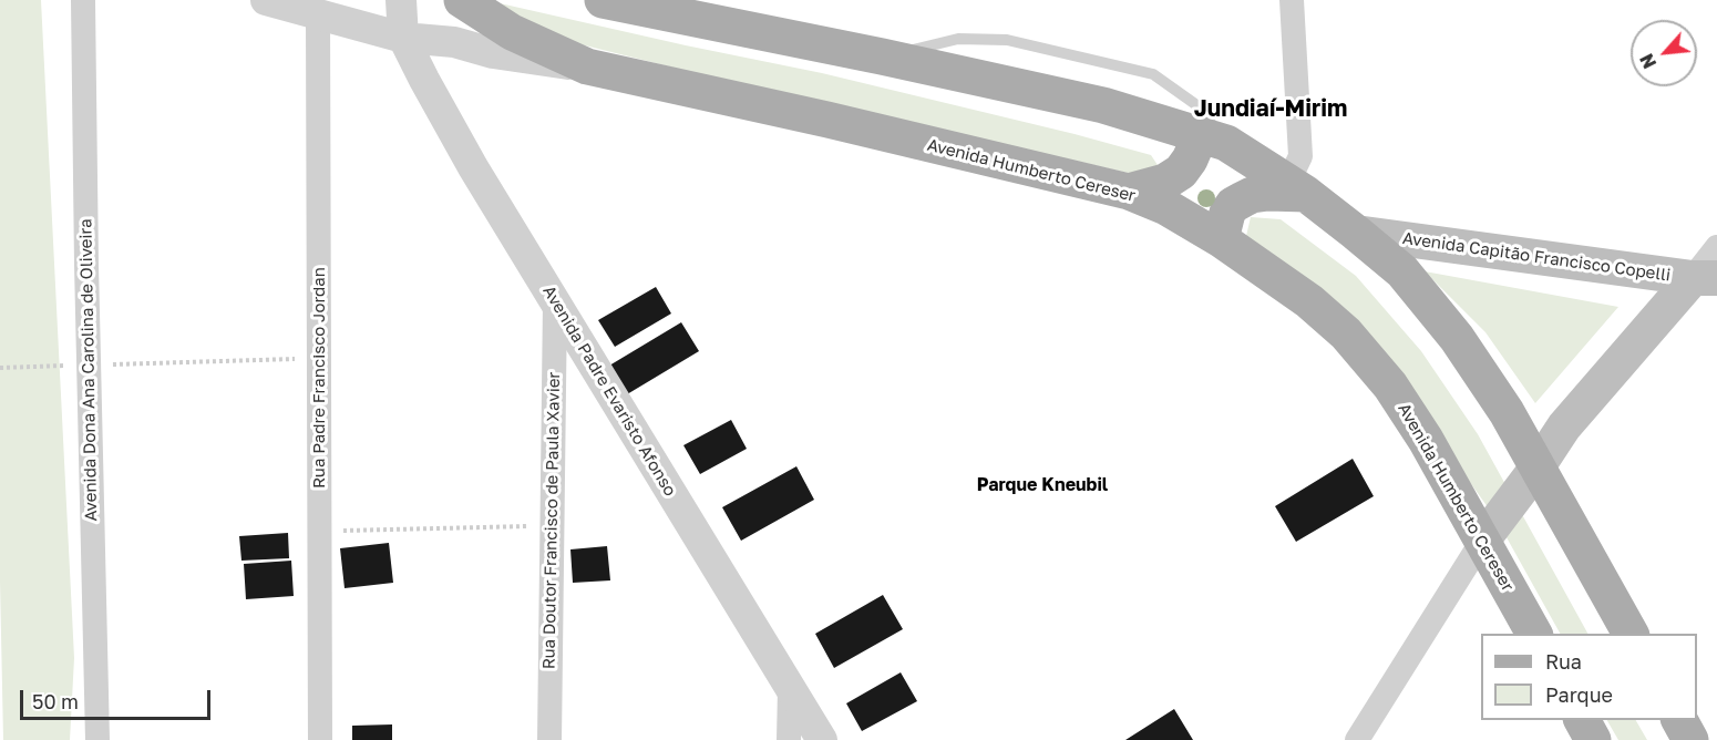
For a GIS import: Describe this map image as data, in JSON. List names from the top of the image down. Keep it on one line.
{"streets":{"main road":["Avenida Humberto Cereser","Avenida Capitão Francisco Copelli"],"street":["Avenida Dona Ana Carolina de Oliveira","Rua Padre Francisco Jordan","Avenida Padre Evaristo Afonso","Rua Doutor Francisco de Paula Xavier"]},"crossings":[["Avenida Padre Evaristo Afonso","Rua Doutor Francisco de Paula Xavier"]],"districts":["Jundiaí-Mirim","Parque Kneubil"],"legend":["Rua","Parque"],"scale_bar":"50 m","north":"bottom left"}
